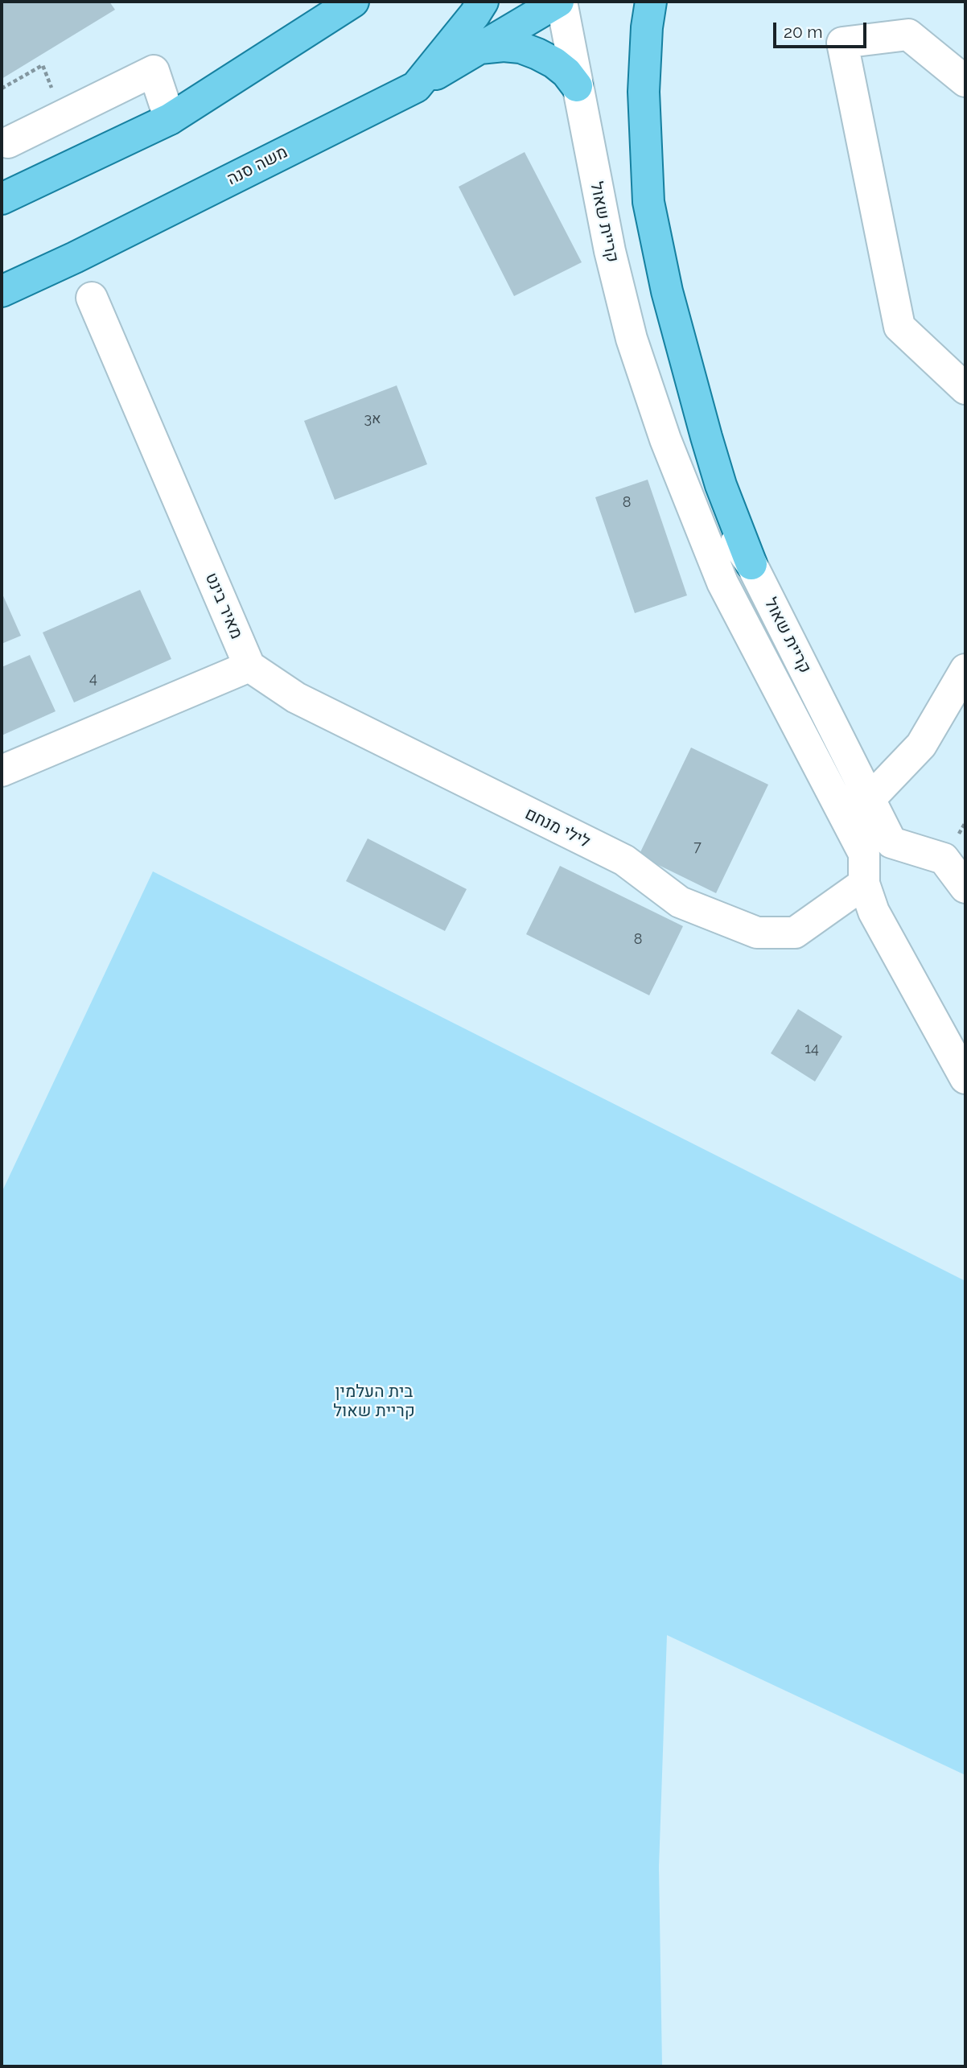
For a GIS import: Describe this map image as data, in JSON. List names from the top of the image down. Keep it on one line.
{"streets":{"main road":["משה סנה"],"street":["קריית שאול","מאיר בינט","לילי מנחם"]},"crossings":[["קריית שאול","לילי מנחם"],["מאיר בינט","לילי מנחם"]],"parks":["בית העלמין קריית שאול"],"house_numbers":["3א","8","4","7","8","14"],"scale_bar":"20 m"}
